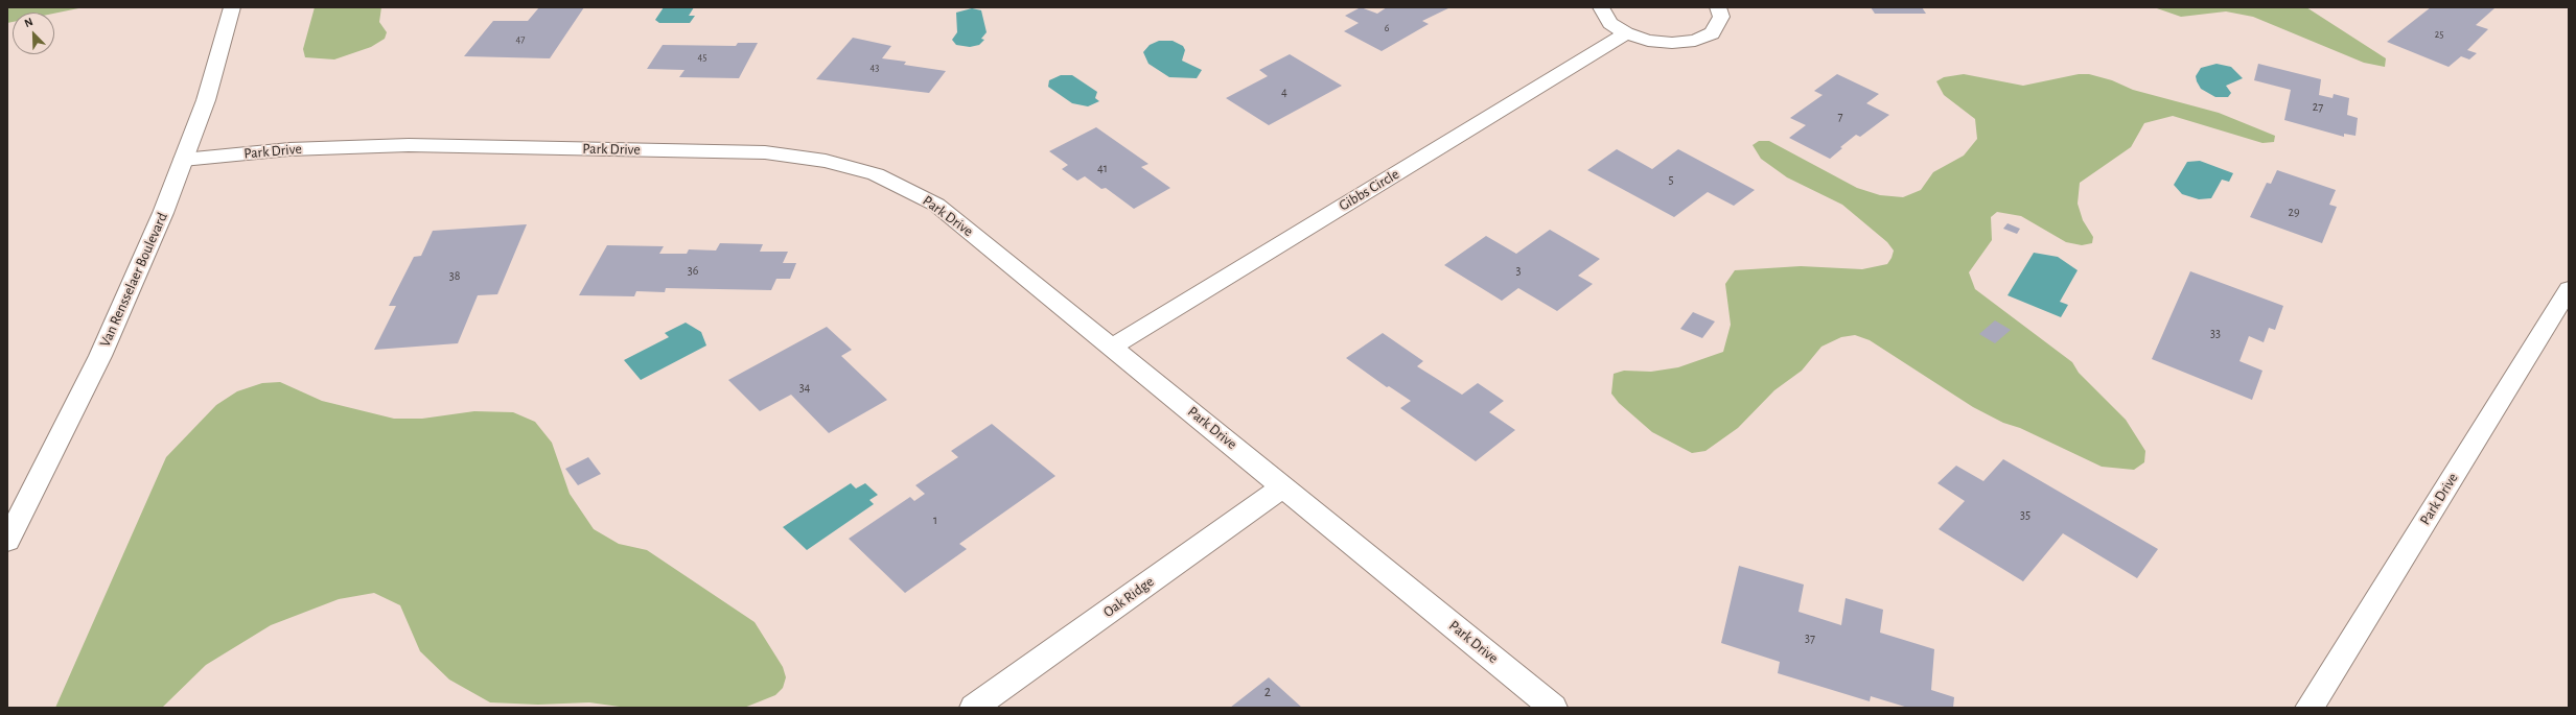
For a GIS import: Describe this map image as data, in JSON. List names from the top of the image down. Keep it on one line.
{"streets":{"street":["Park Drive","Gibbs Circle","Van Rensselaer Boulevard","Oak Ridge"]},"crossings":[["Park Drive","Gibbs Circle"],["Park Drive","Van Rensselaer Boulevard"],["Park Drive","Oak Ridge"]],"house_numbers":["6","25","47","45","43","4","27","7","41","5","29","36","3","38","33","34","35","1","37","2"],"north":"top left"}
